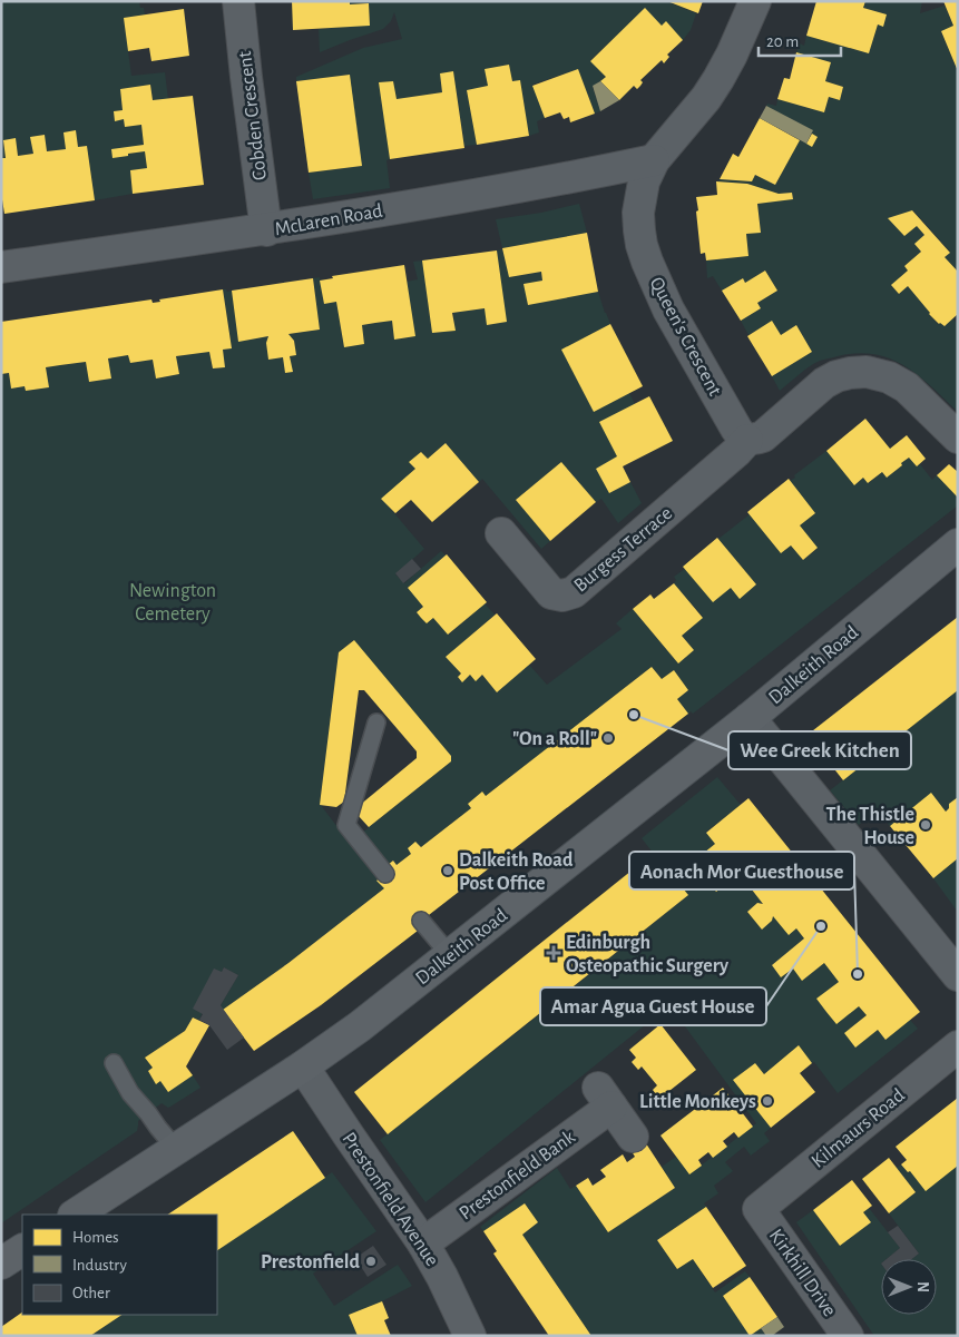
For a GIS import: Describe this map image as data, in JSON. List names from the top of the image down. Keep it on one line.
{"streets":{"main road":["Dalkeith Road"],"street":["Cobden Crescent","McLaren Road","Queen's Crescent","Burgess Terrace","Kilmaurs Road","Prestonfield Bank","Prestonfield Avenue","Kirkhill Drive"]},"crossings":[["Cobden Crescent","McLaren Road"],["McLaren Road","Queen's Crescent"],["Queen's Crescent","Burgess Terrace"],["Dalkeith Road","Prestonfield Avenue"],["Kilmaurs Road","Kirkhill Drive"],["Prestonfield Bank","Prestonfield Avenue"]],"parks":["Newington Cemetery"],"places":{"other":["Wee Greek Kitchen","\"On a Roll\"","The Thistle House","Dalkeith Road Post Office","Amar Agua Guest House","Aonach Mor Guesthouse","Little Monkeys","Prestonfield"],"health":["Edinburgh Osteopathic Surgery"]},"legend":["Homes","Industry","Other"],"scale_bar":"20 m","north":"right"}
